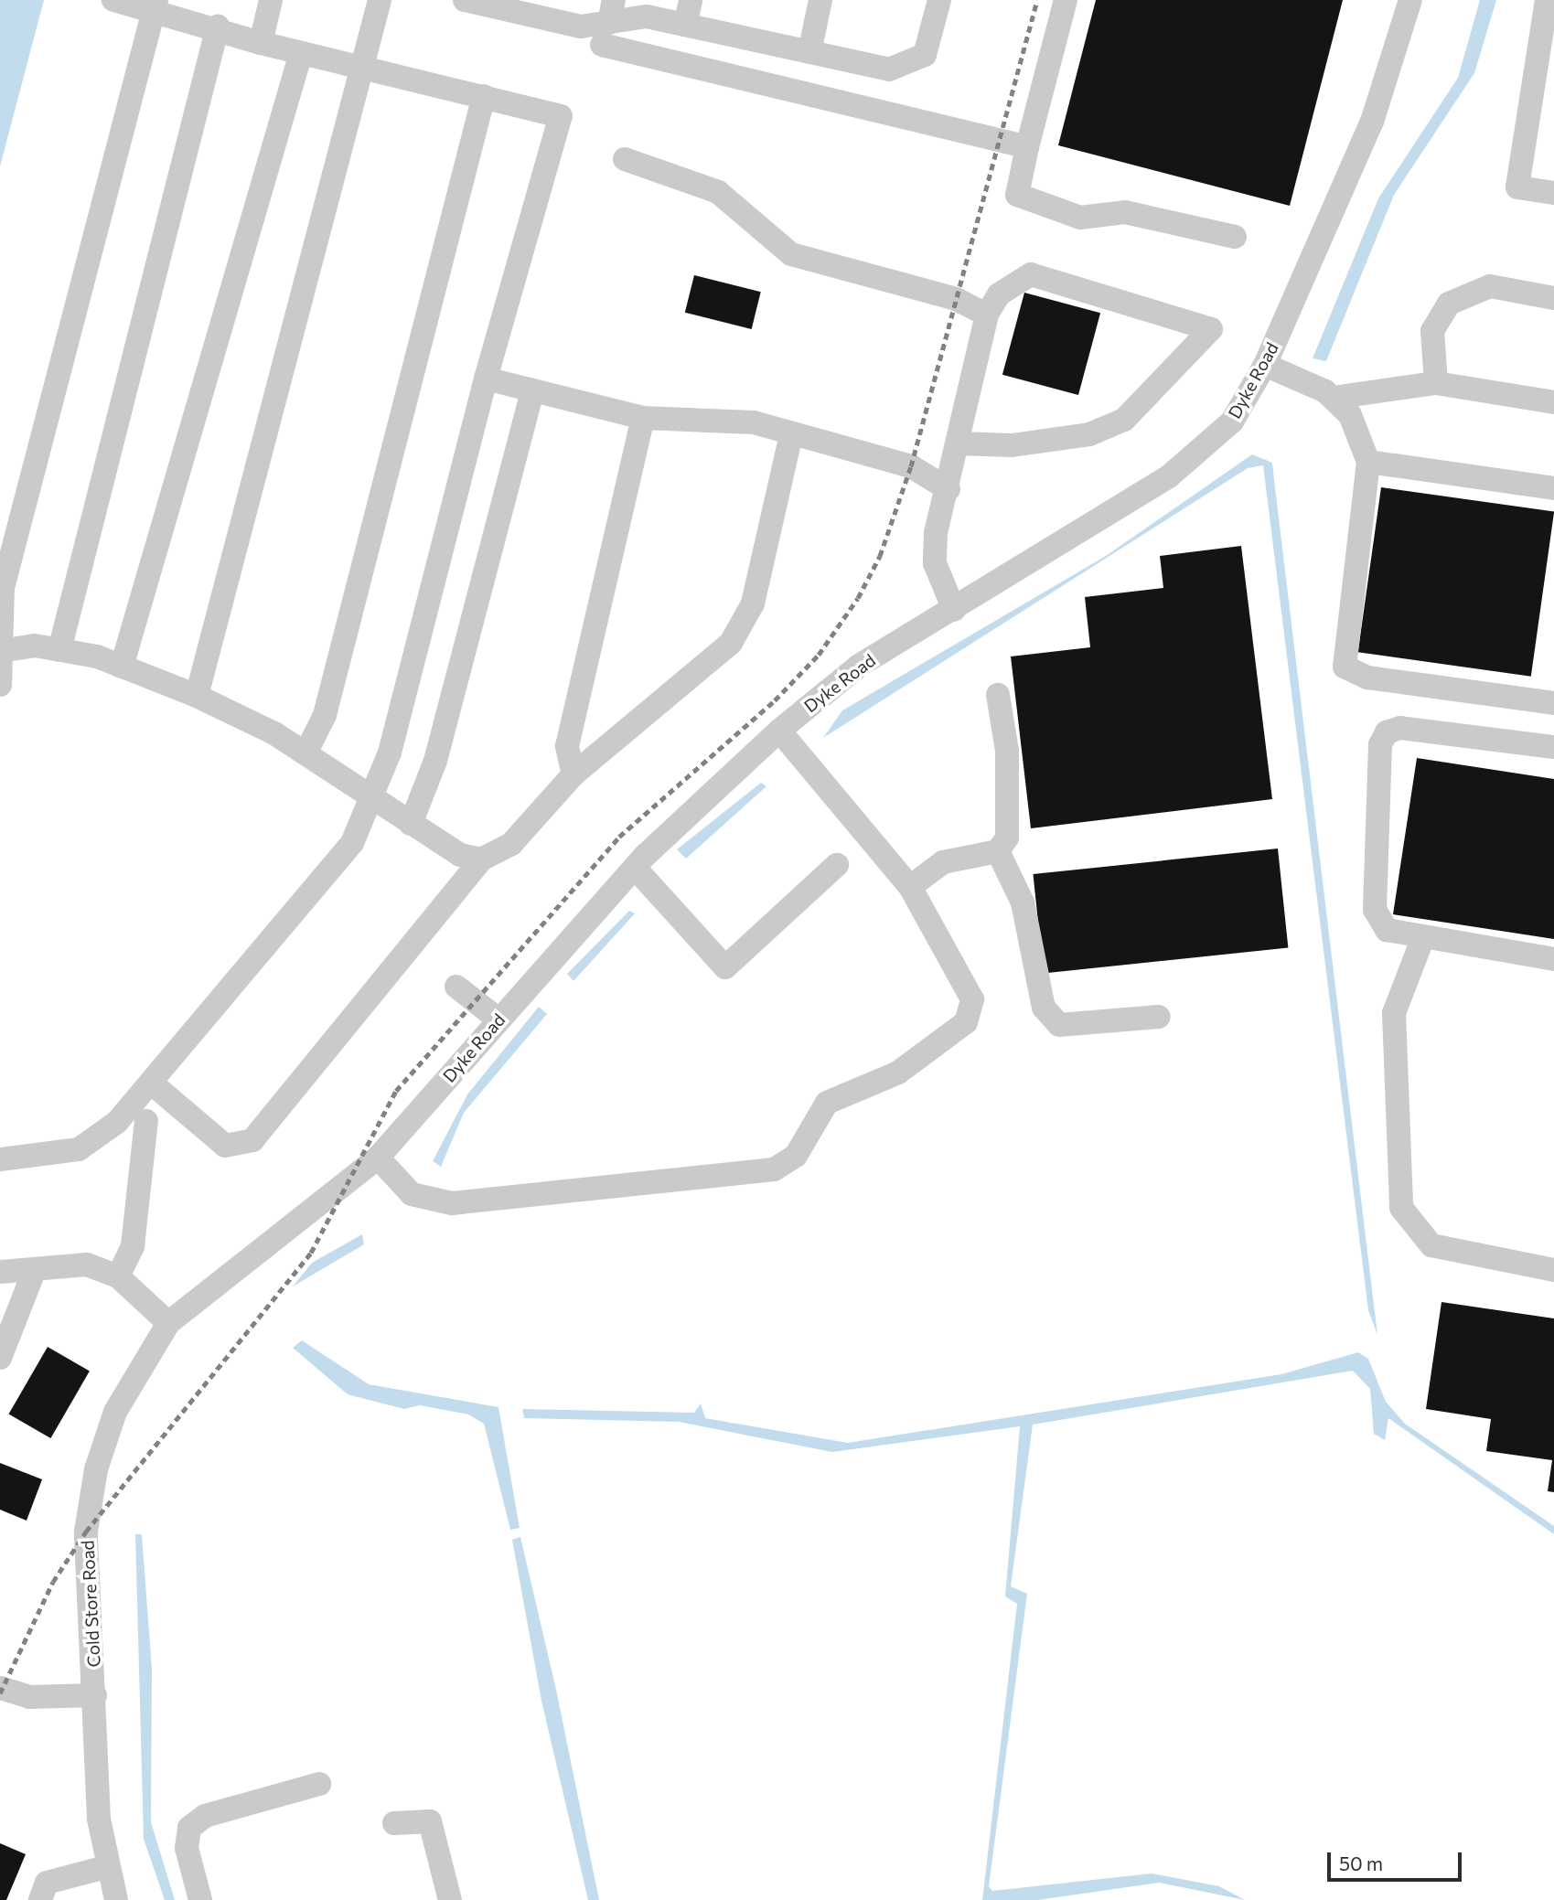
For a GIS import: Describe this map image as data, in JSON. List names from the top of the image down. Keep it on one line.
{"streets":{"street":["Dyke Road","Cold Store Road"]},"crossings":[["Dyke Road","Cold Store Road"]],"scale_bar":"50 m"}
